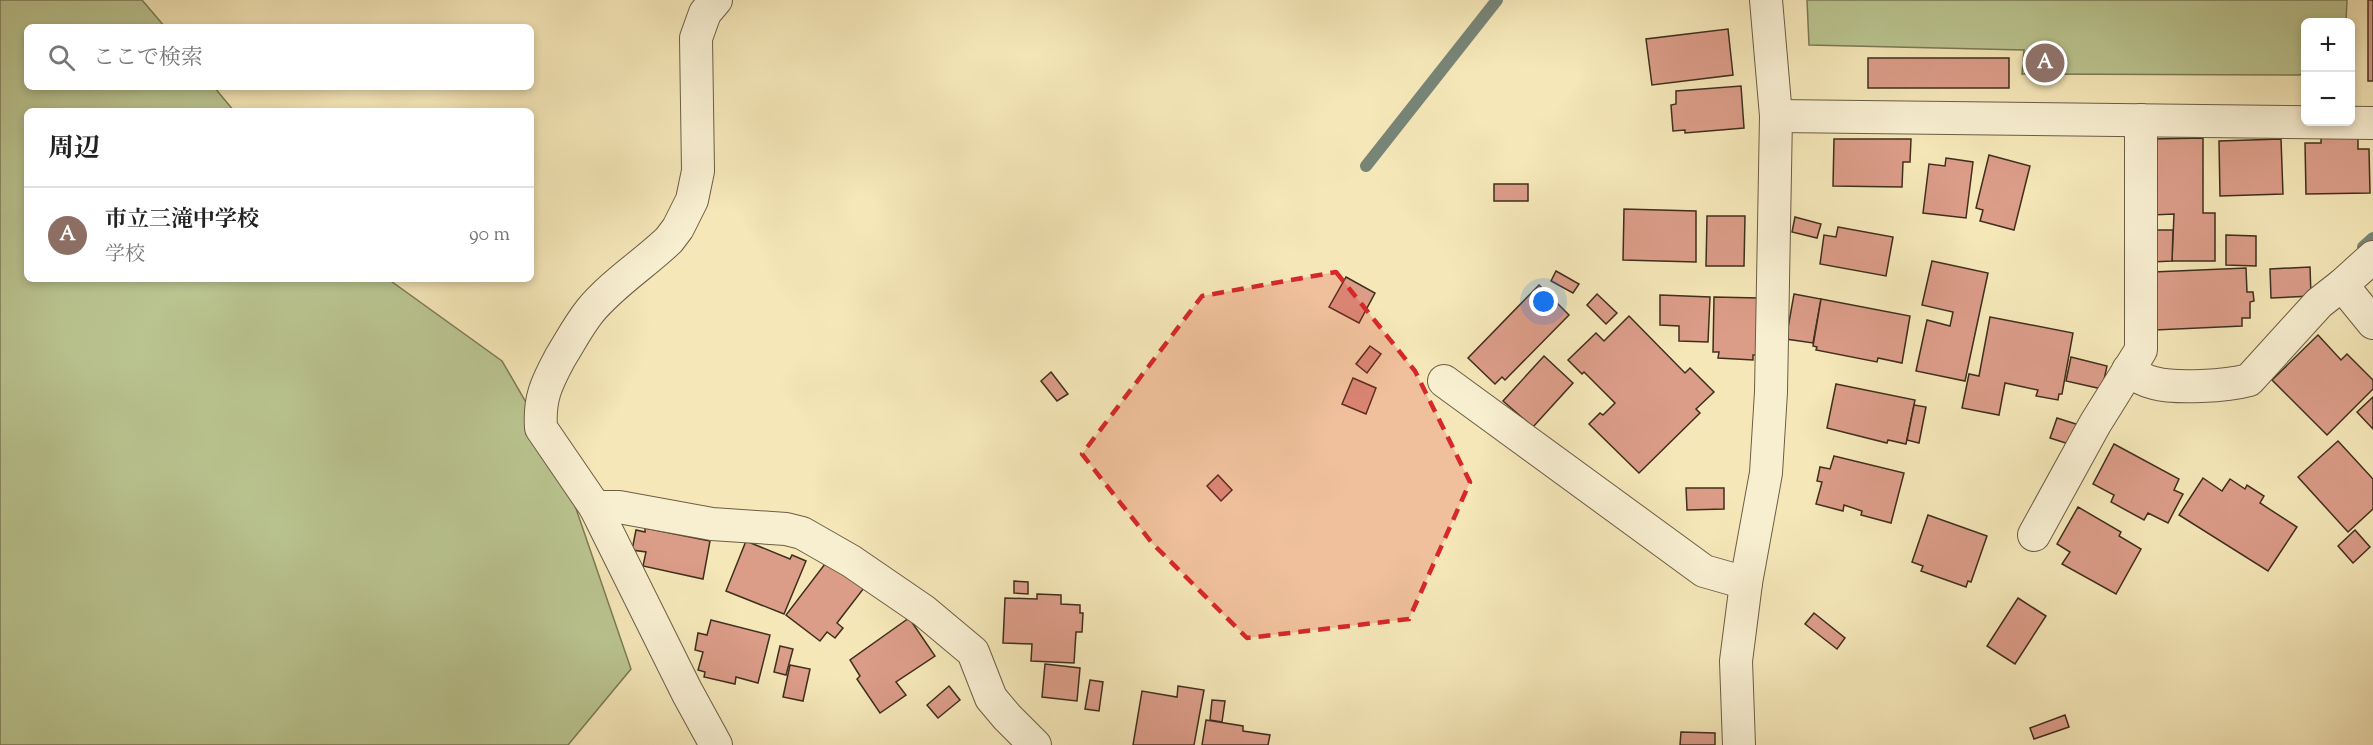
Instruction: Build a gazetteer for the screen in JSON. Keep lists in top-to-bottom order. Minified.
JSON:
{"page":{"map_buttons":["+","−"],"search":"ここで検索","pins":"A","heading":"周辺","list":[{"mark":"A","name":"市立三滝中学校","note":"学校","value":"90 m"}]}}
